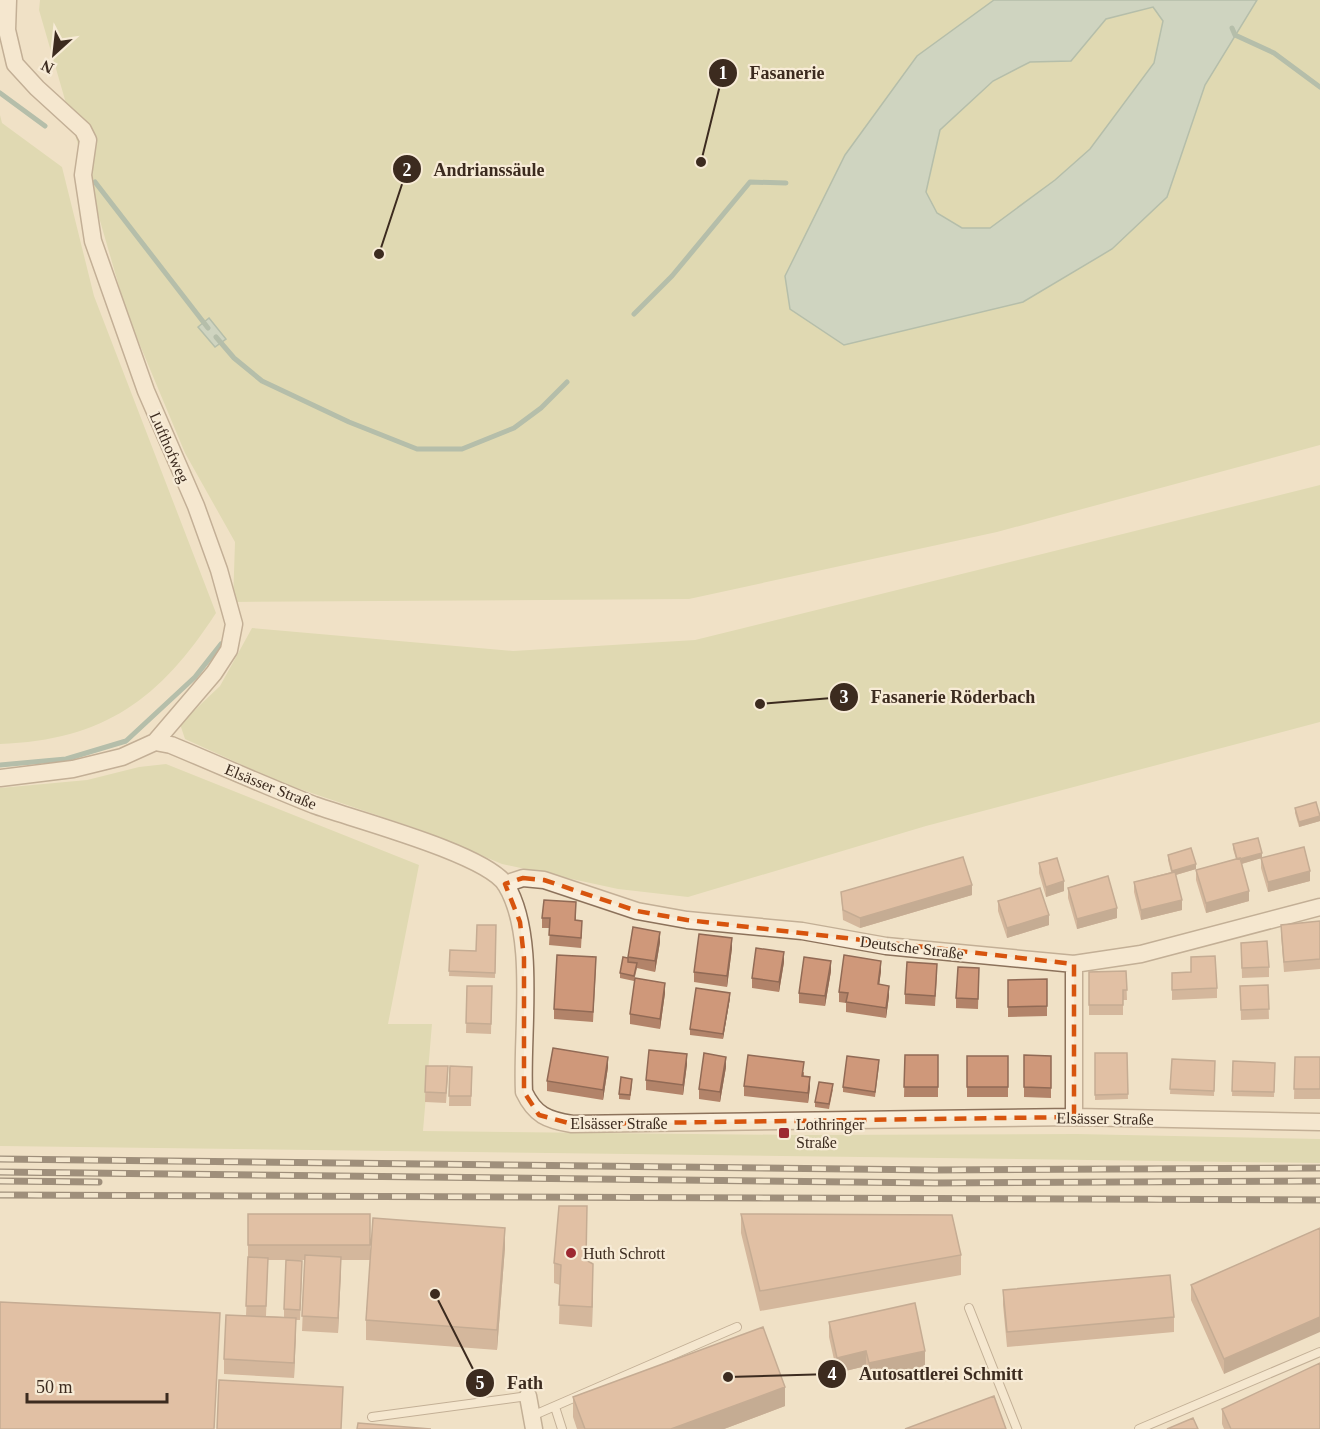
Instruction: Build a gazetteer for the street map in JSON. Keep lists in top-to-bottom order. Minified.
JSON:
{"streets":{"street":["Lufthofweg","Elsässer Straße","Deutsche Straße"]},"crossings":[["Lufthofweg","Elsässer Straße"],["Elsässer Straße","Deutsche Straße"]],"places":{"other":["Fasanerie","Andrianssäule","Fasanerie Röderbach","Huth Schrott","Fath","Autosattlerei Schmitt"],"transit":["Lothringer Straße"]},"scale_bar":"50 m","north":"bottom left"}
